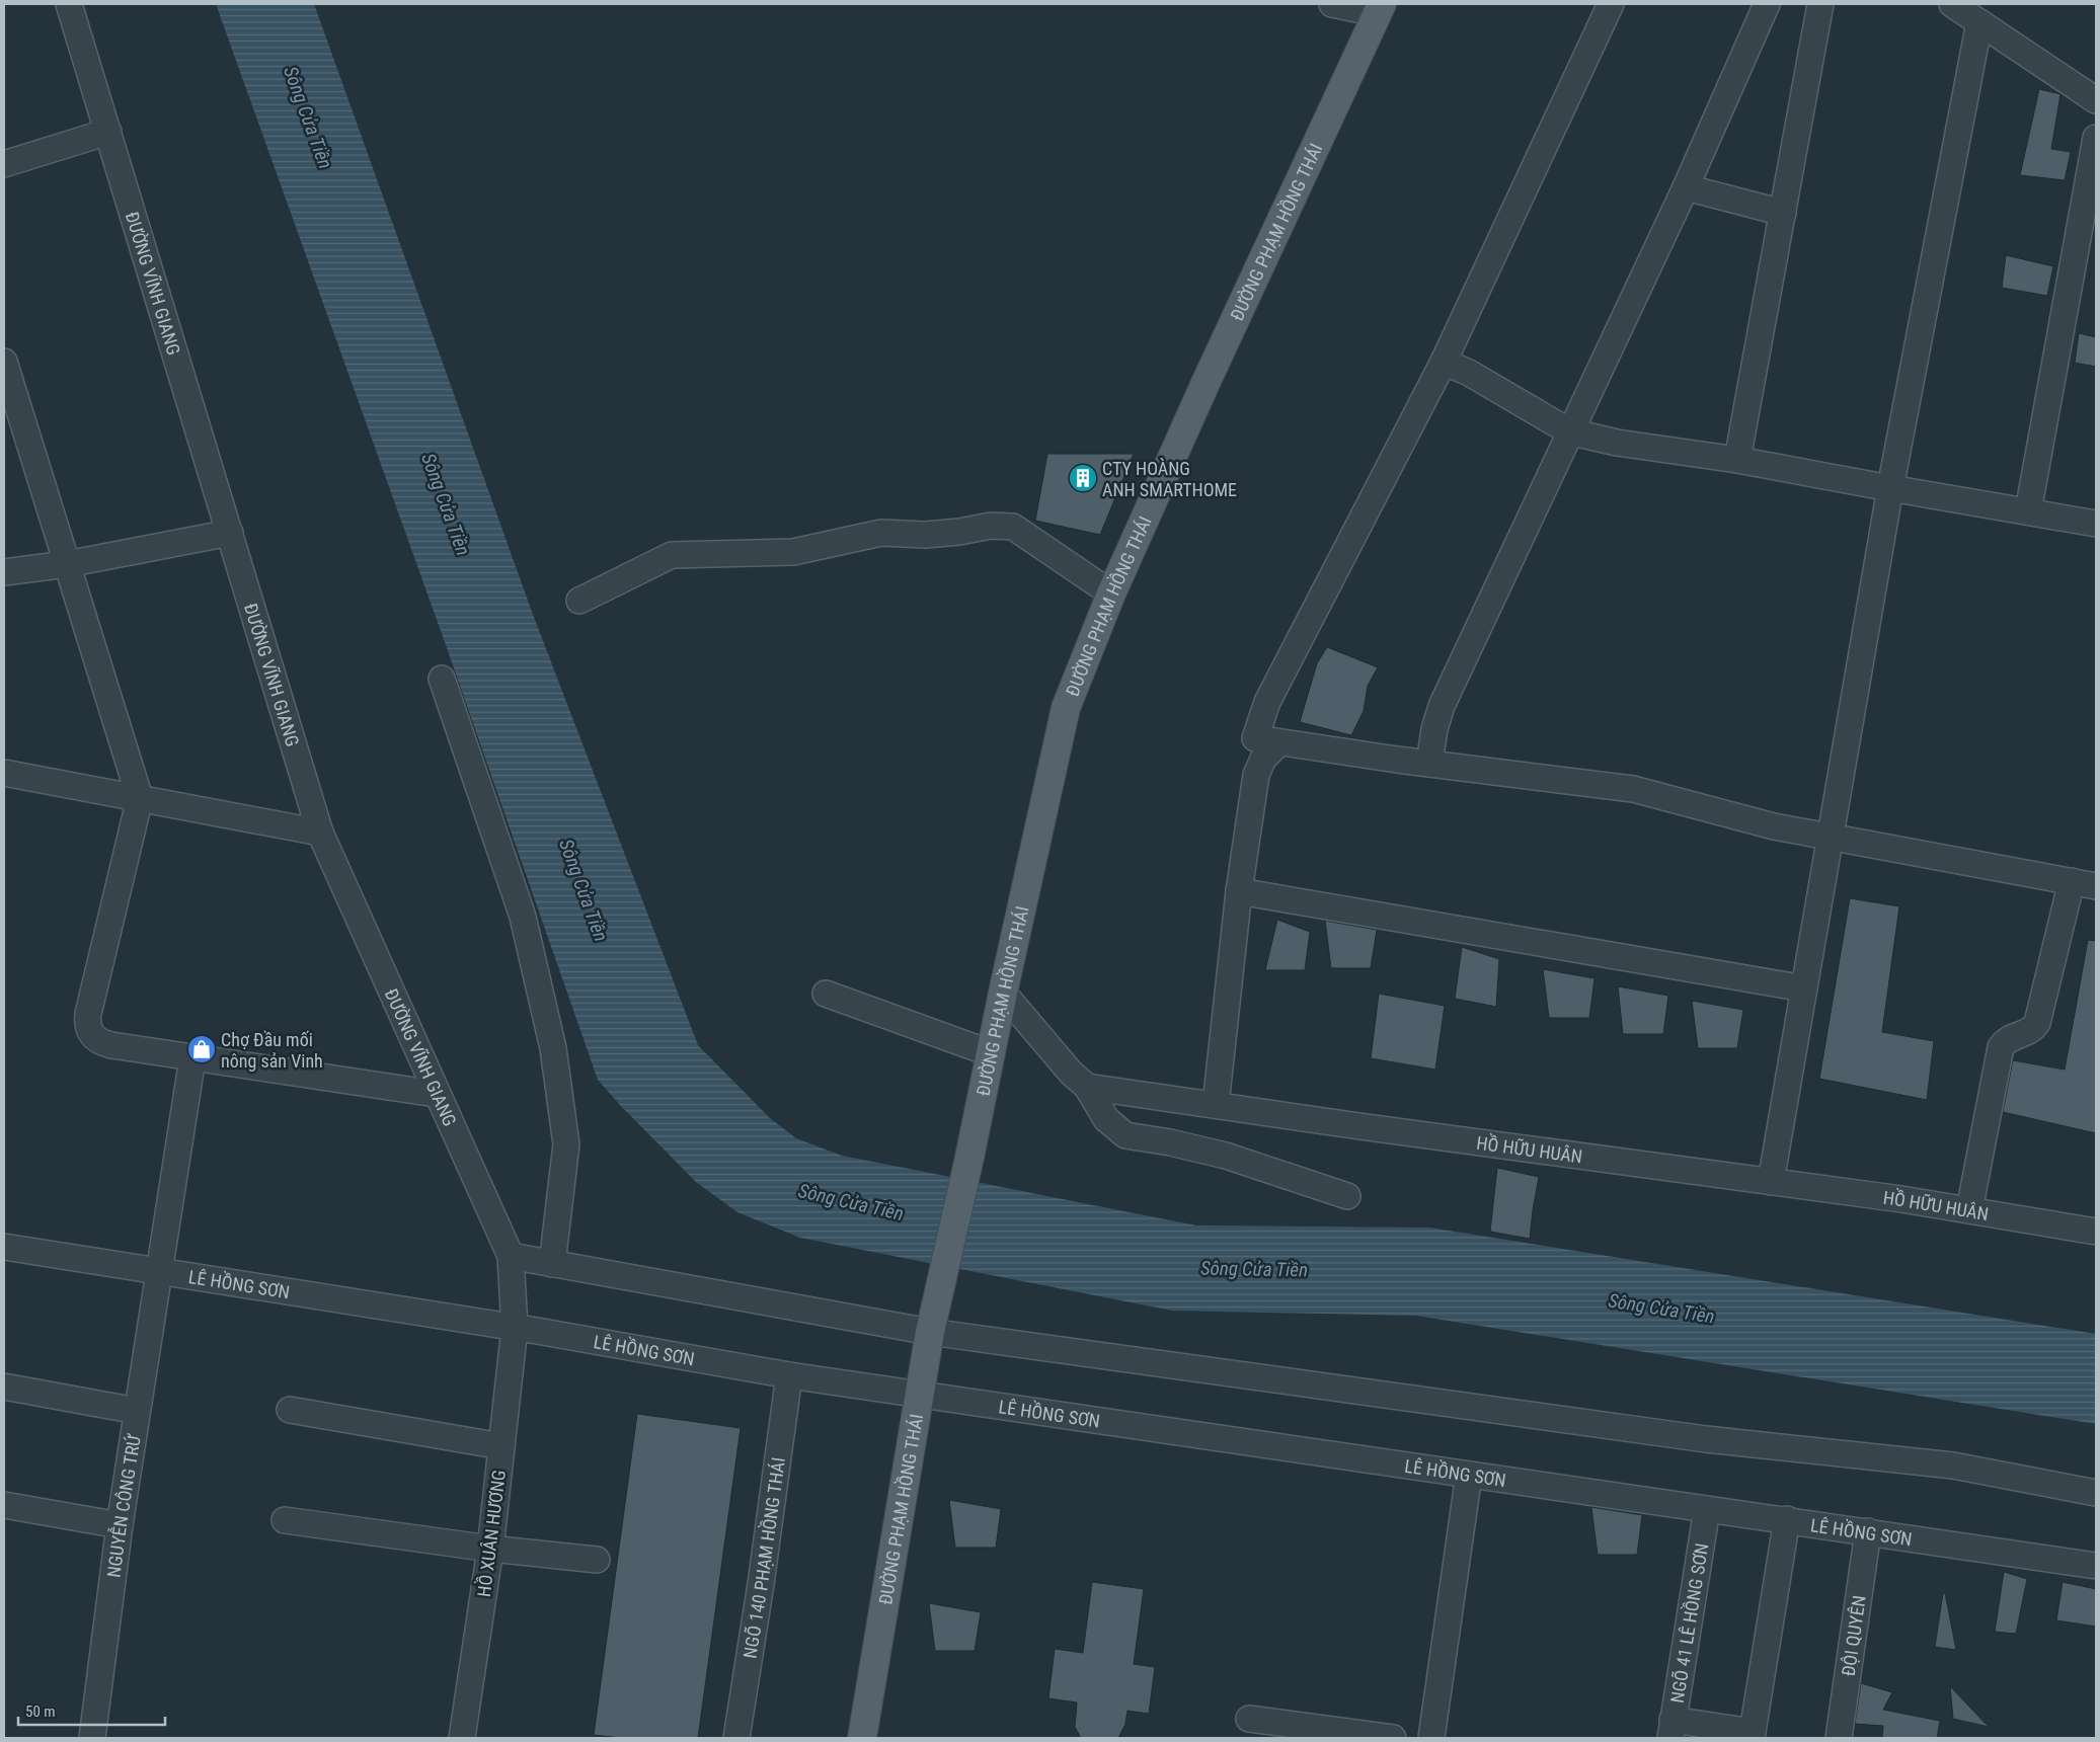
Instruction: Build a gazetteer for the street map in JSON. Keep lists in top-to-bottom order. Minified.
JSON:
{"streets":{"main road":["ĐƯỜNG PHẠM HỒNG THÁI"],"street":["ĐƯỜNG VĨNH GIANG","HỒ HỮU HUÂN","LÊ HỒNG SƠN","NGUYỄN CÔNG TRỨ","HỒ XUÂN HƯƠNG","NGÕ 140 PHẠM HỒNG THÁI","NGÕ 41 LÊ HỒNG SƠN","ĐỘI QUYÊN"]},"crossings":[["ĐƯỜNG PHẠM HỒNG THÁI","LÊ HỒNG SƠN"],["ĐƯỜNG VĨNH GIANG","LÊ HỒNG SƠN"],["ĐƯỜNG VĨNH GIANG","HỒ XUÂN HƯƠNG"],["LÊ HỒNG SƠN","NGUYỄN CÔNG TRỨ"],["LÊ HỒNG SƠN","HỒ XUÂN HƯƠNG"],["LÊ HỒNG SƠN","NGÕ 140 PHẠM HỒNG THÁI"],["LÊ HỒNG SƠN","NGÕ 41 LÊ HỒNG SƠN"],["LÊ HỒNG SƠN","ĐỘI QUYÊN"]],"water":["Sông Cửa Tiền"],"places":{"building":["CTY HOÀNG ANH SMARTHOME"],"shop":["Chợ Đầu mối nông sản Vinh"]},"scale_bar":"50 m"}
